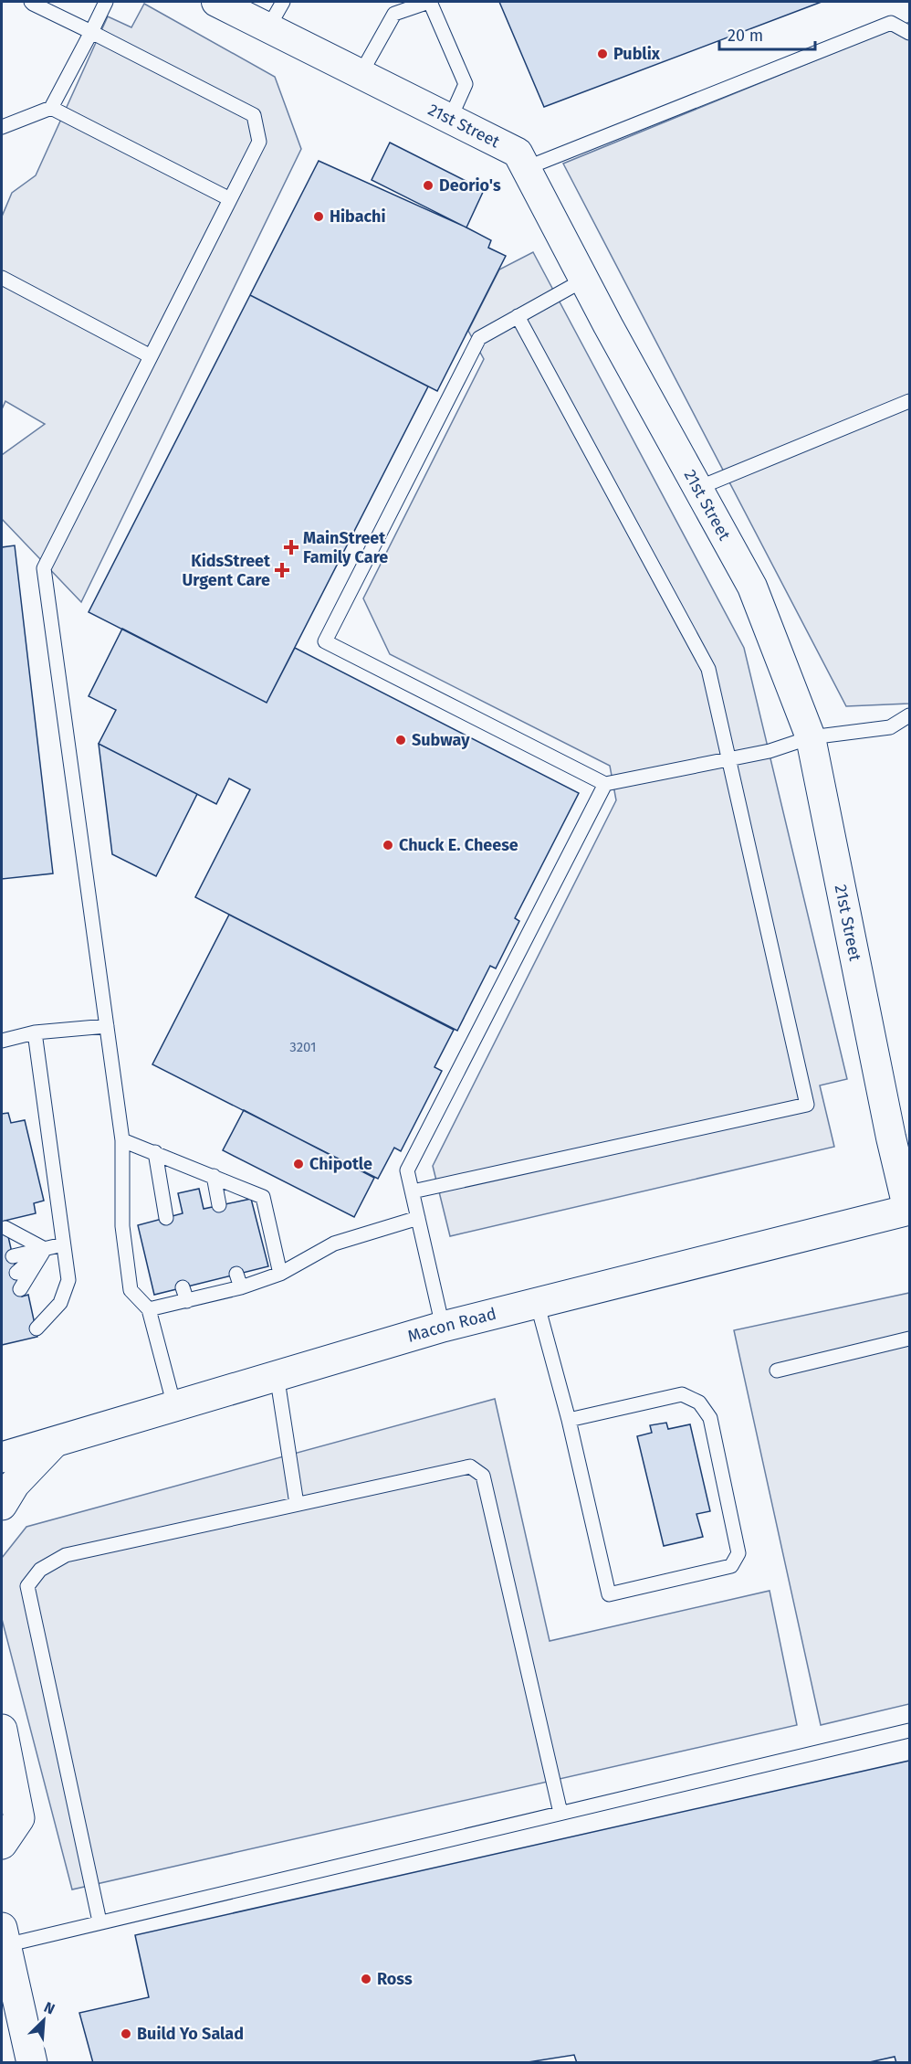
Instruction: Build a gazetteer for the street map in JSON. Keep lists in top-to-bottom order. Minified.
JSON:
{"streets":{"main road":["Macon Road"],"street":["21st Street"]},"crossings":[["21st Street","Macon Road"]],"places":{"other":["Publix","Deorio's","Hibachi","Subway","Chuck E. Cheese","Chipotle","Ross","Build Yo Salad"],"health":["MainStreet Family Care","KidsStreet Urgent Care"]},"house_numbers":["3201"],"scale_bar":"20 m","north":"top right"}
